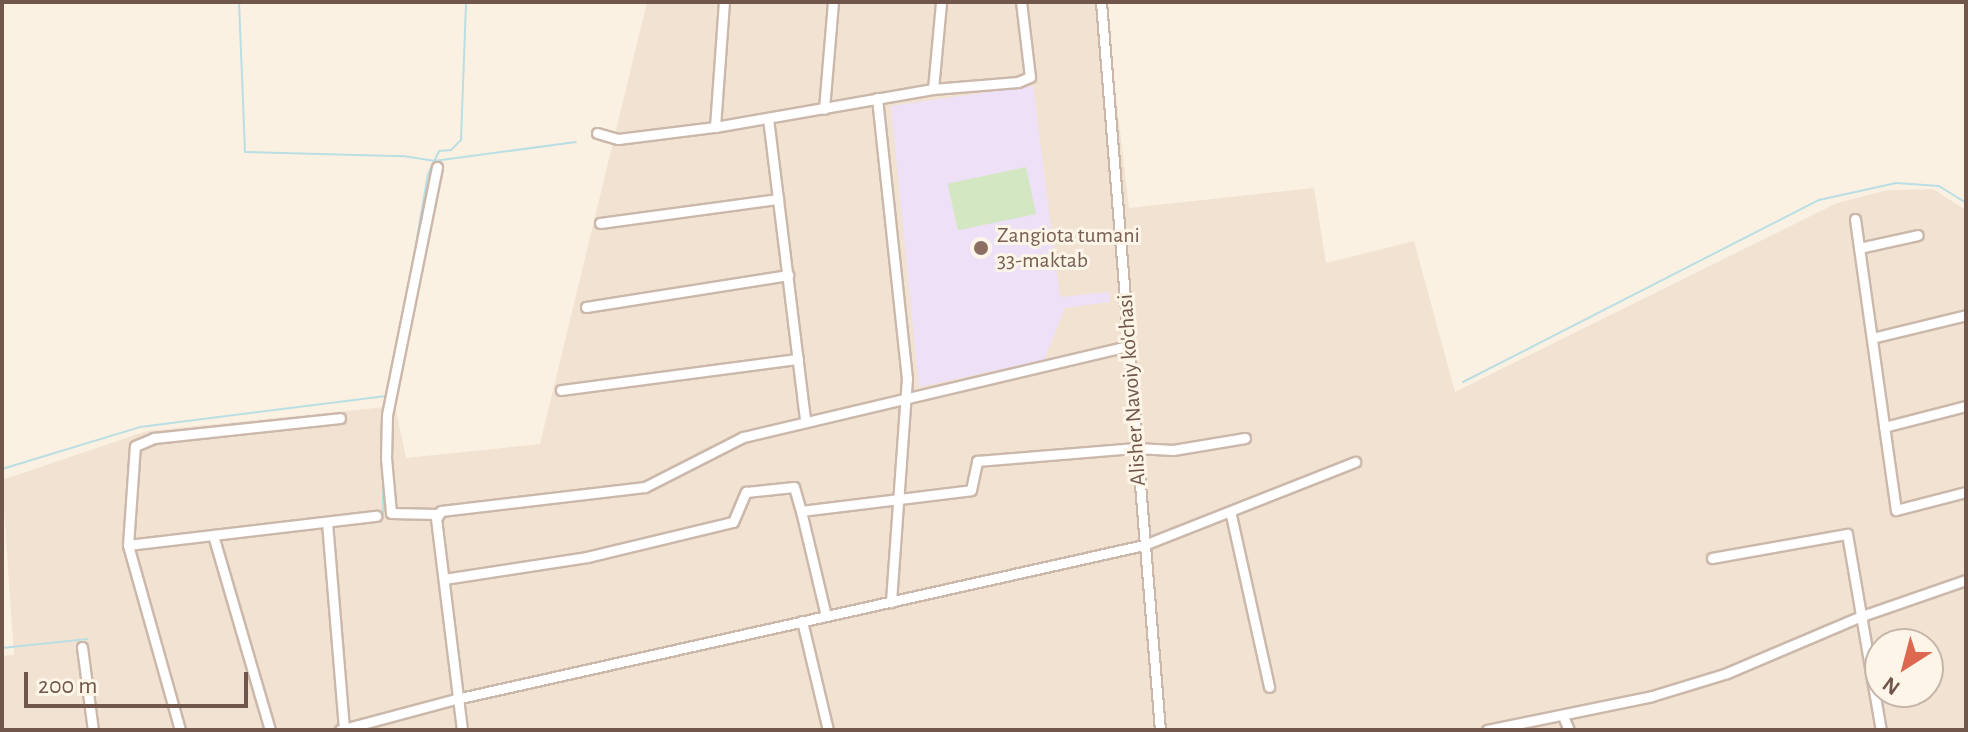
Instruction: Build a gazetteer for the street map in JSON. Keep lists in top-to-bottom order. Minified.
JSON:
{"streets":{"street":["Alisher Navoiy ko'chasi"]},"places":["Zangiota tumani 33-maktab"],"scale_bar":"200 m","north":"bottom left"}
